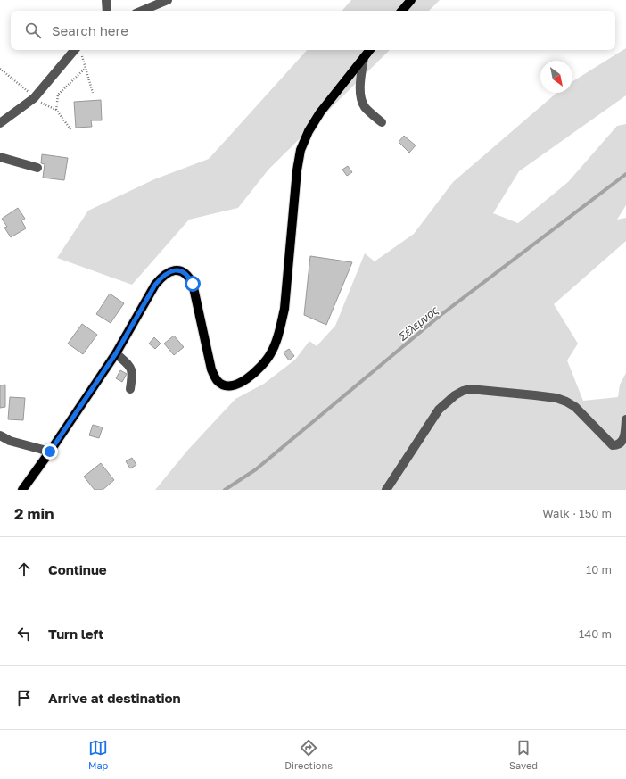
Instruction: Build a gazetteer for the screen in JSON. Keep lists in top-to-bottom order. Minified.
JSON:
{"water":["Σέλεμνος"],"north":"bottom right","page":{"search":"Search here","heading":["2 min","Walk · 150 m"],"list":[["Continue","10 m"],["Turn left","140 m"],"Arrive at destination"],"nav":["Map","Directions","Saved"]}}
